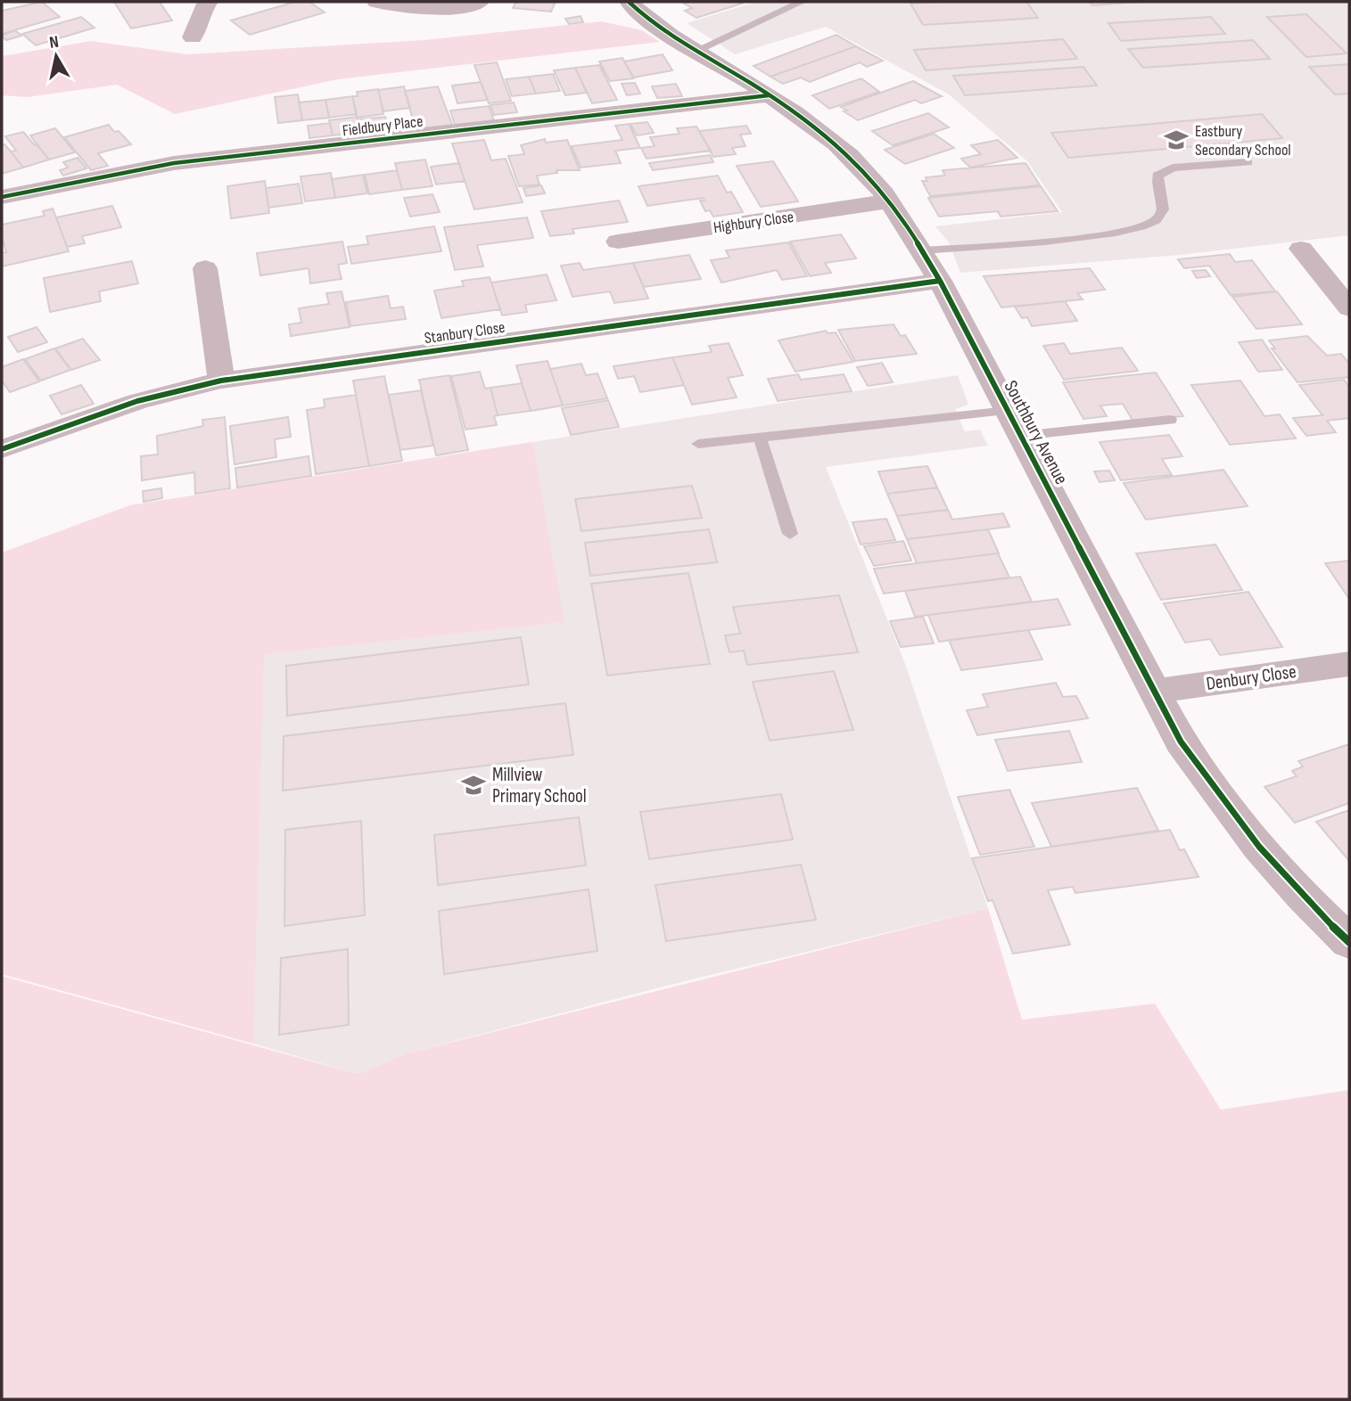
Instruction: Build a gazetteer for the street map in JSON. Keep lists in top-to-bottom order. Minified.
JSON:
{"streets":{"street":["Fieldbury Place","Highbury Close","Stanbury Close","Southbury Avenue","Denbury Close"]},"crossings":[["Fieldbury Place","Southbury Avenue"],["Highbury Close","Southbury Avenue"],["Stanbury Close","Southbury Avenue"],["Southbury Avenue","Denbury Close"]],"places":{"school or university":["Eastbury Secondary School","Millview Primary School"]},"north":"top"}
